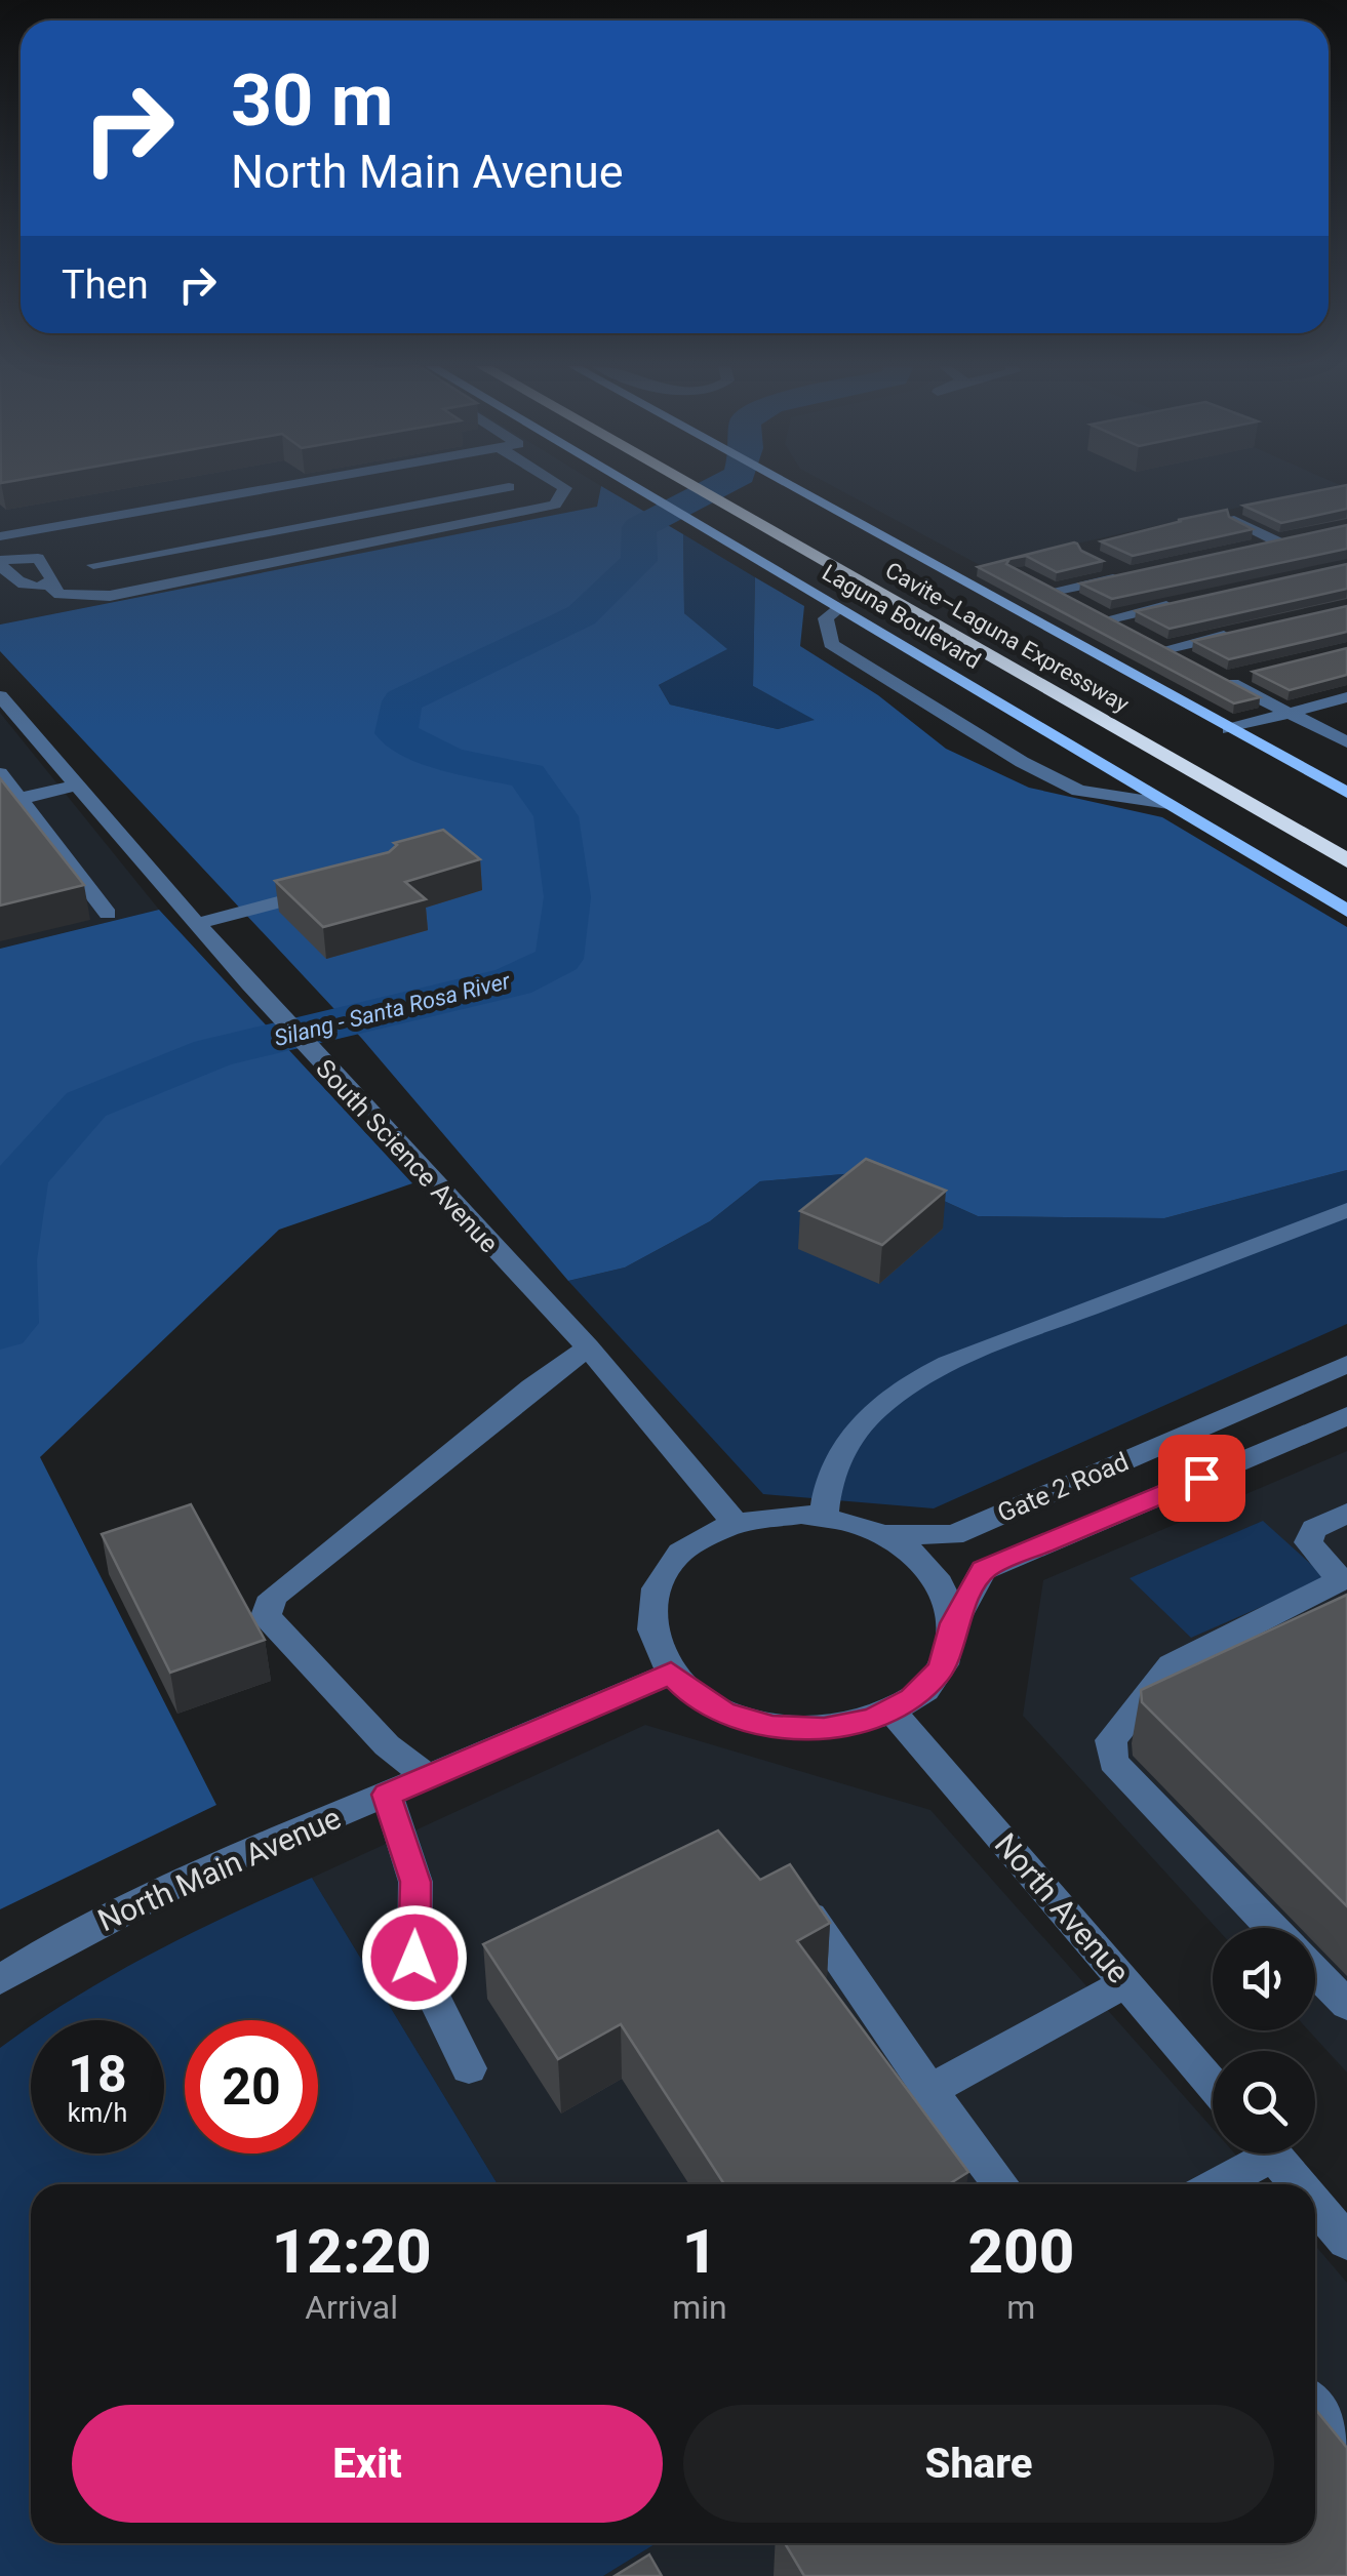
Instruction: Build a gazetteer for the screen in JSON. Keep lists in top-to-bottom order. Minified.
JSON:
{"streets":{"highway":["Cavite–Laguna Expressway"],"main road":["Laguna Boulevard"],"street":["South Science Avenue","Gate 2 Road","North Main Avenue","North Avenue"]},"crossings":[["South Science Avenue","Gate 2 Road"],["South Science Avenue","North Main Avenue"],["South Science Avenue","North Avenue"],["Gate 2 Road","North Main Avenue"],["Gate 2 Road","North Avenue"],["North Main Avenue","North Avenue"]],"water":["Silang - Santa Rosa River"],"page":{"turn":["30 m","North Main Avenue"],"then":"Then","speed":"18 km/h","limit":"20","eta":["12:20","Arrival","1","min","200","m"],"buttons":["Exit","Share"]}}
